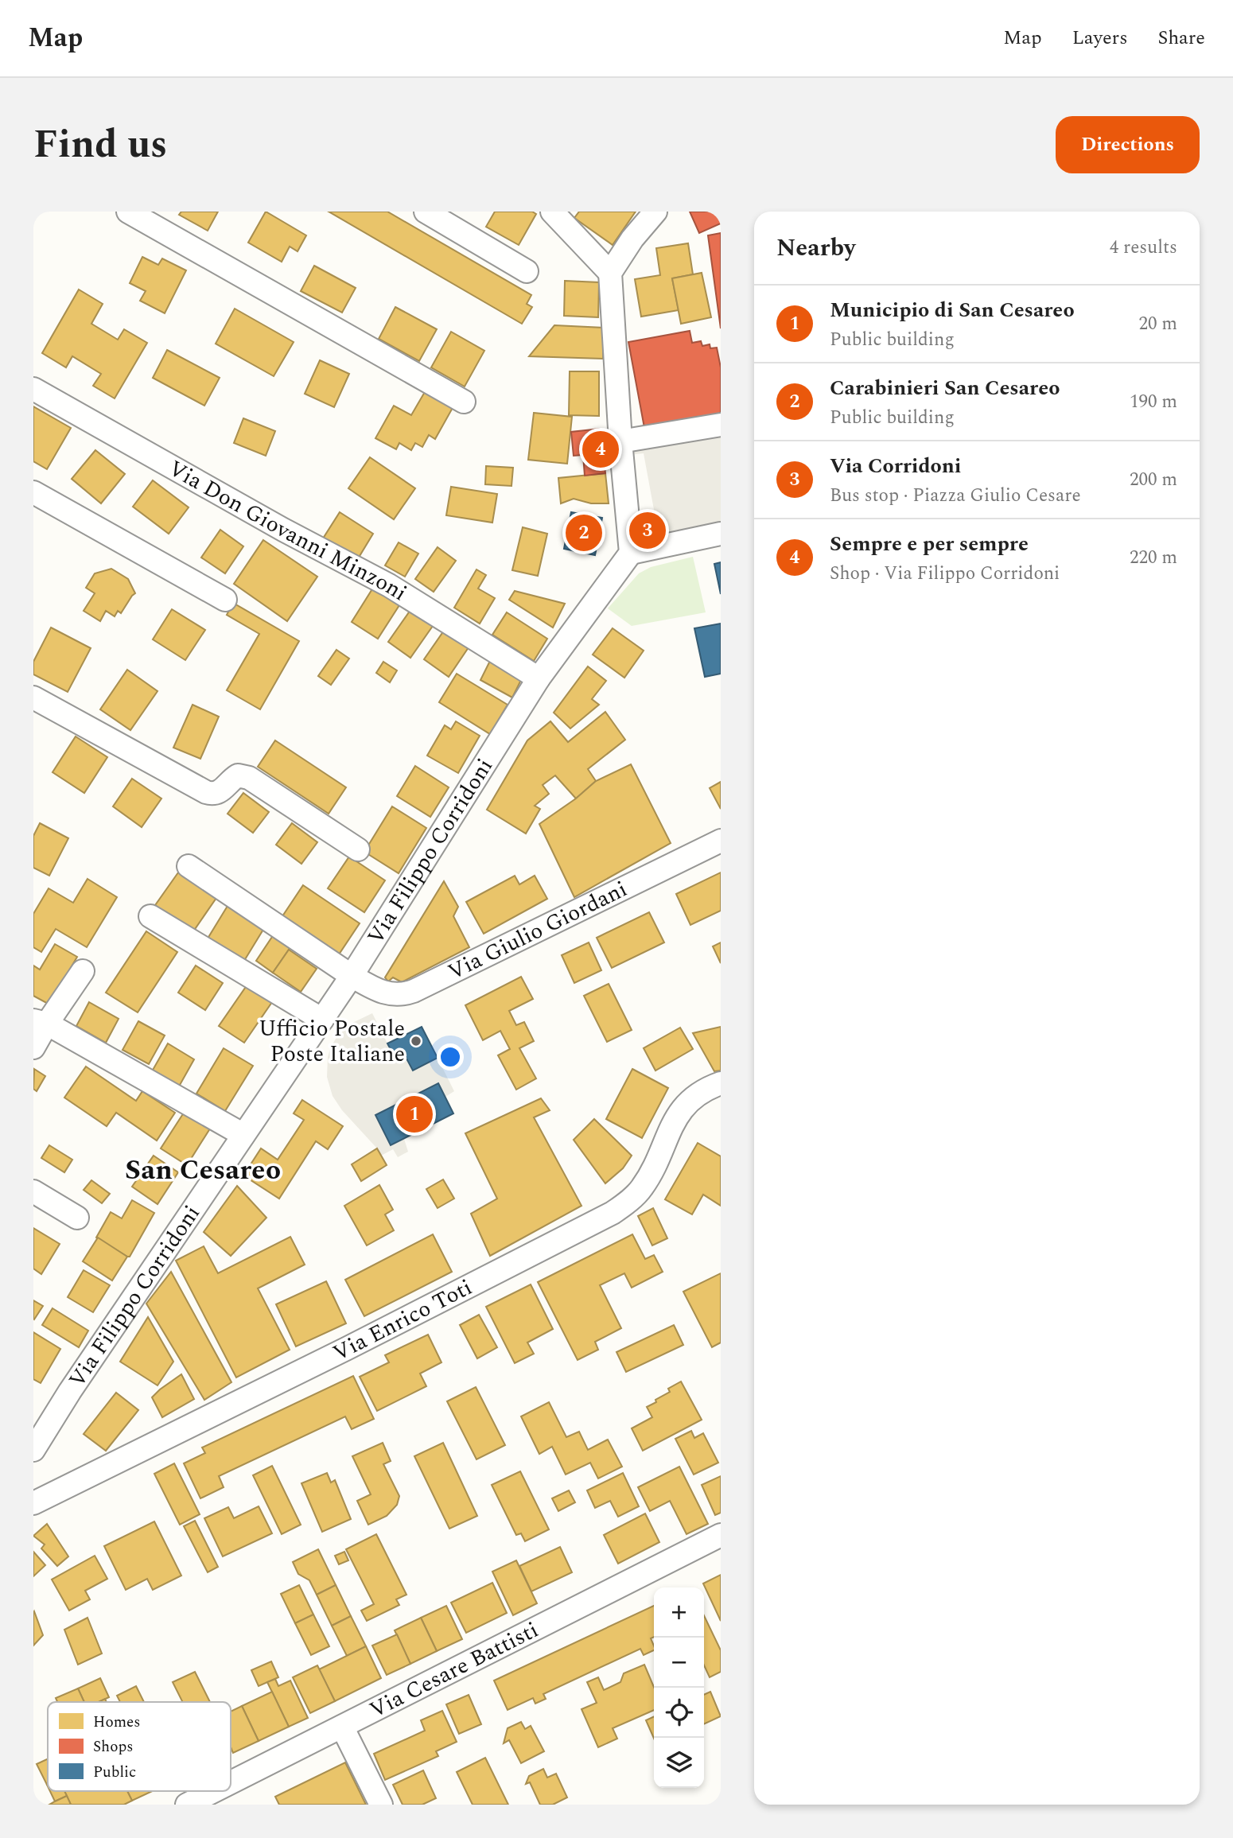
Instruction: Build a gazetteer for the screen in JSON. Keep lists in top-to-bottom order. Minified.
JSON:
{"streets":{"street":["Via Don Giovanni Minzoni","Via Filippo Corridoni","Via Giulio Giordani","Via Enrico Toti","Via Cesare Battisti"]},"crossings":[["Via Don Giovanni Minzoni","Via Filippo Corridoni"],["Via Filippo Corridoni","Via Giulio Giordani"]],"districts":["San Cesareo"],"places":["Ufficio Postale Poste Italiane"],"legend":["Homes","Shops","Public"],"page":{"header":"Map","nav":["Map","Layers","Share"],"title":"Find us","buttons":"Directions","heading":["Nearby","4 results"],"list":[{"mark":"1","name":"Municipio di San Cesareo","note":"Public building","value":"20 m"},{"mark":"2","name":"Carabinieri San Cesareo","note":"Public building","value":"190 m"},{"mark":"3","name":"Via Corridoni","note":"Bus stop · Piazza Giulio Cesare","value":"200 m"},{"mark":"4","name":"Sempre e per sempre","note":"Shop · Via Filippo Corridoni","value":"220 m"}],"pins":["4","3","2","1"],"map_buttons":["+","−"]}}
